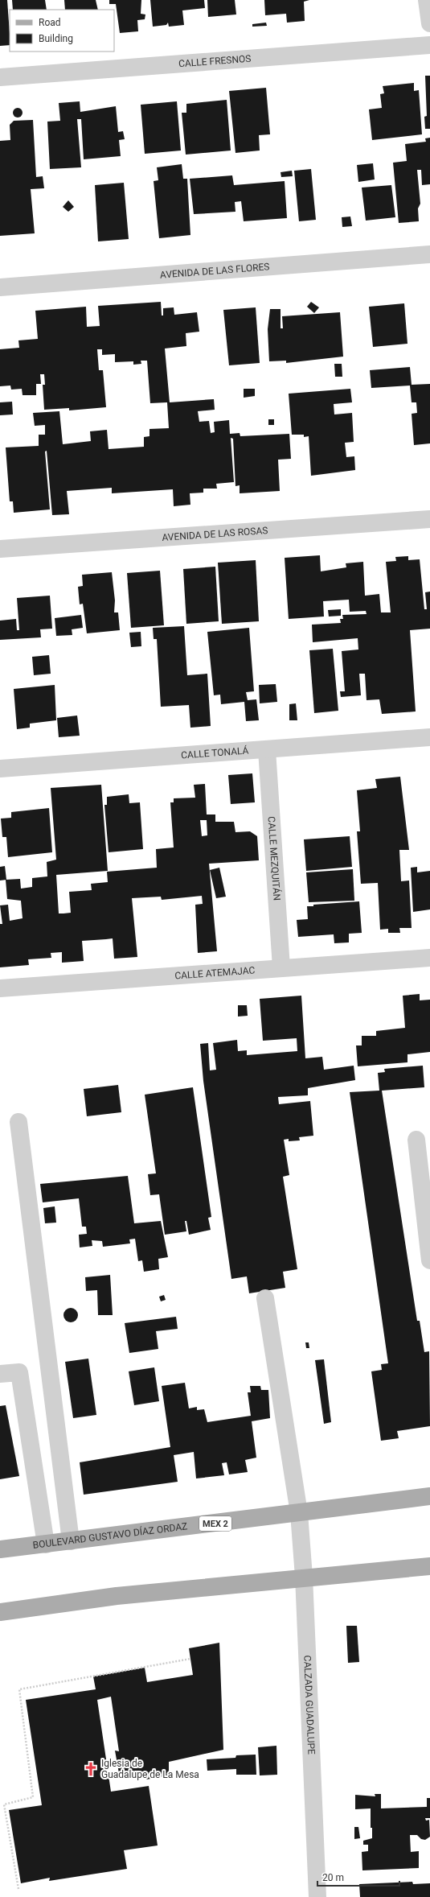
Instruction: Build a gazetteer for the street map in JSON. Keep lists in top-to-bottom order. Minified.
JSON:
{"streets":{"main road":["MEX 2","BOULEVARD GUSTAVO DÍAZ ORDAZ"],"street":["CALLE FRESNOS","AVENIDA DE LAS FLORES","AVENIDA DE LAS ROSAS","CALLE TONALÁ","CALLE MEZQUITÁN","CALLE ATEMAJAC","CALZADA GUADALUPE"]},"crossings":[["CALLE TONALÁ","CALLE MEZQUITÁN"],["CALLE MEZQUITÁN","CALLE ATEMAJAC"],["BOULEVARD GUSTAVO DÍAZ ORDAZ","CALZADA GUADALUPE"]],"places":{"church":["Iglesia de Guadalupe de La Mesa"]},"legend":["Road","Building"],"scale_bar":"20 m"}
